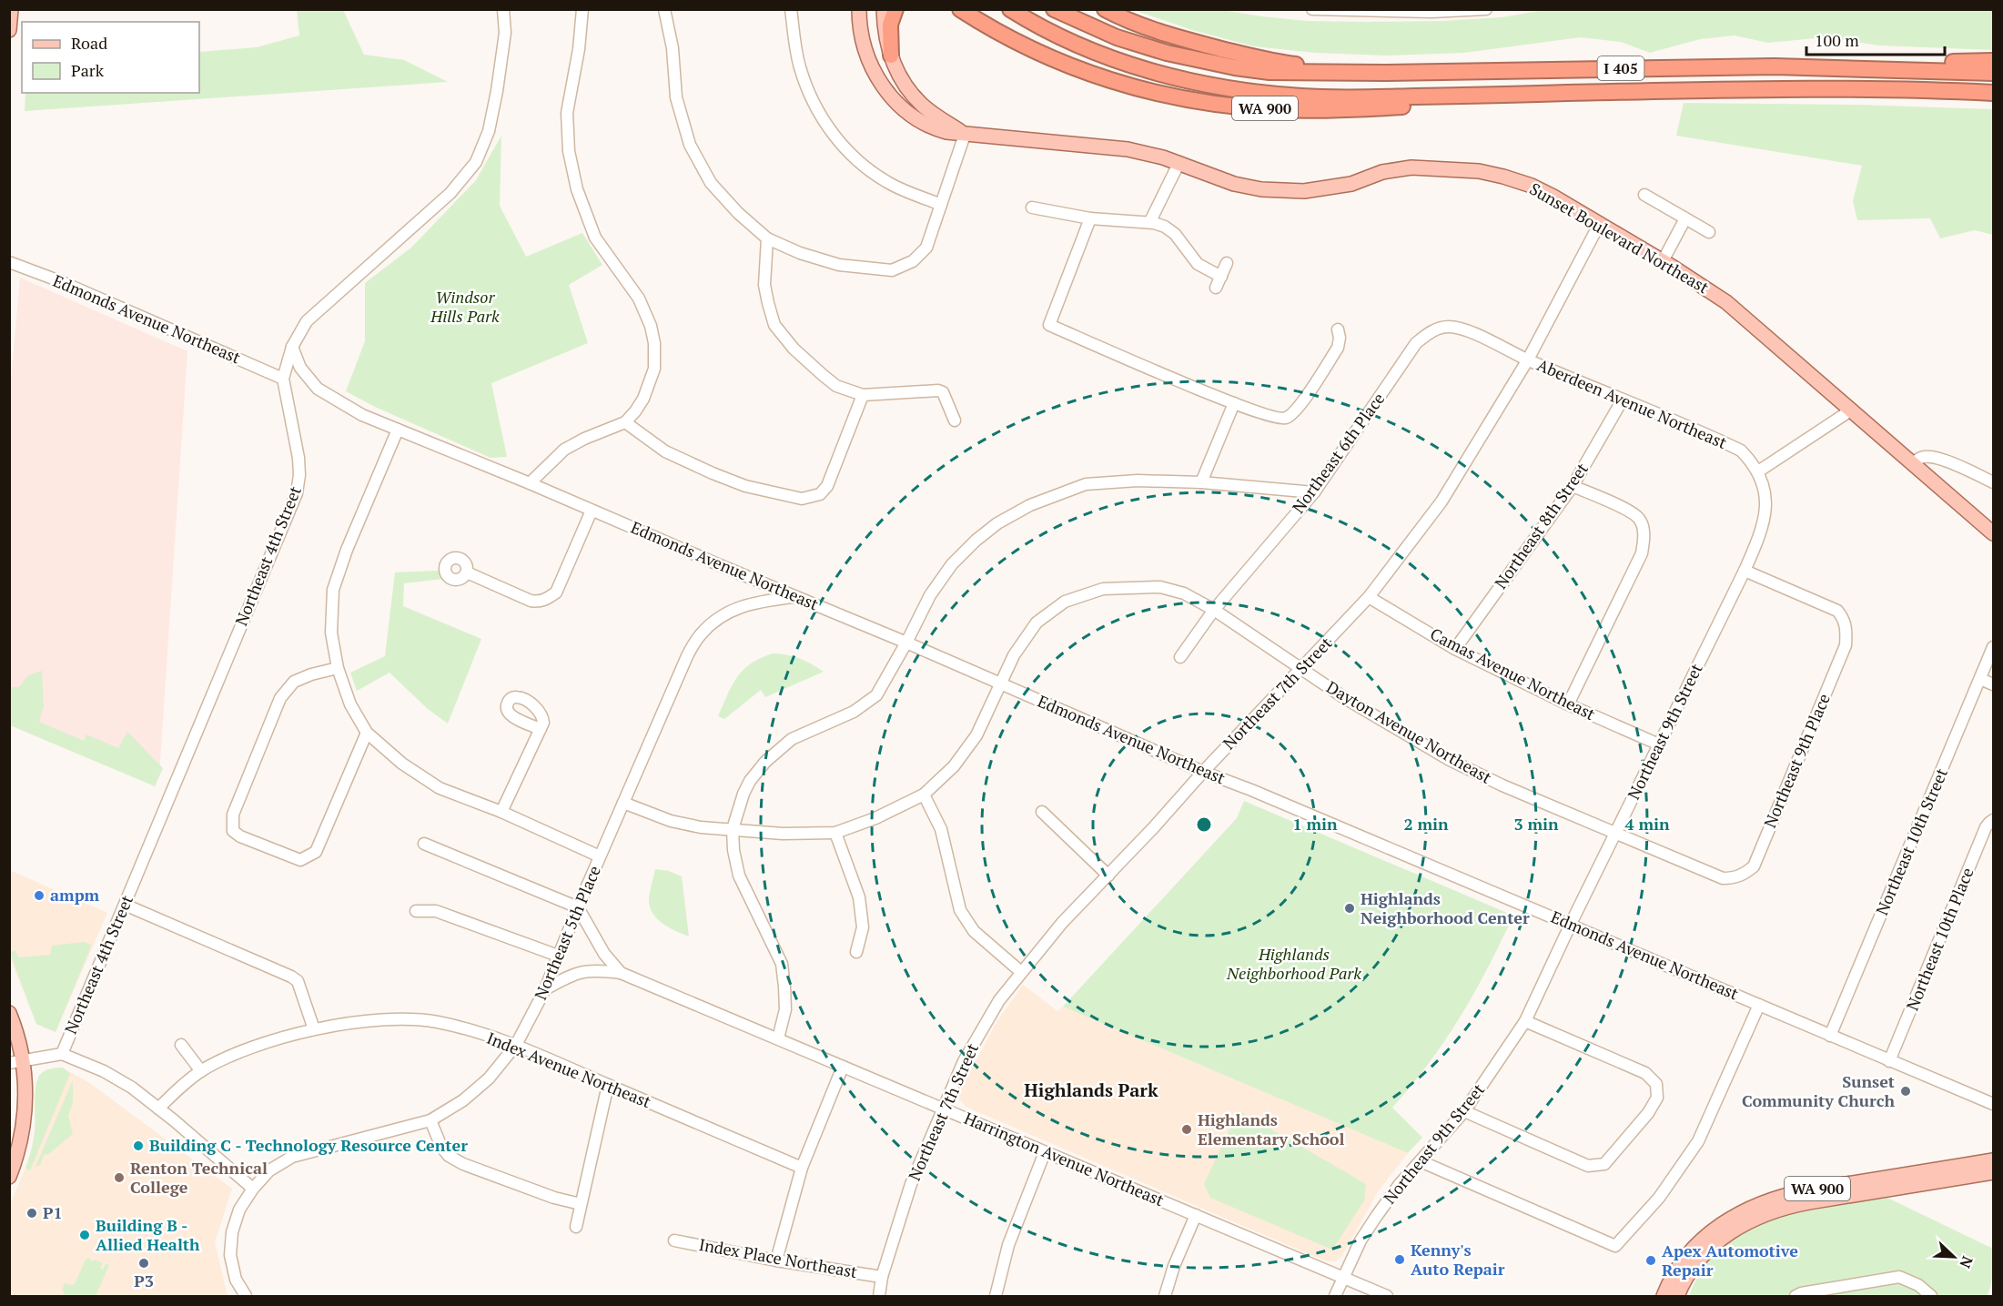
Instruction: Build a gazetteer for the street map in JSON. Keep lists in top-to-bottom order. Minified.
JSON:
{"streets":{"highway":["I 405","WA 900"],"main road":["Sunset Boulevard Northeast"],"street":["Edmonds Avenue Northeast","Aberdeen Avenue Northeast","Northeast 6th Place","Northeast 8th Street","Northeast 4th Street","Camas Avenue Northeast","Northeast 7th Street","Northeast 9th Street","Dayton Avenue Northeast","Northeast 9th Place","Northeast 10th Street","Northeast 5th Place","Northeast 10th Place","Index Avenue Northeast","Harrington Avenue Northeast","Index Place Northeast"]},"crossings":[["I 405","WA 900"],["Sunset Boulevard Northeast","Northeast 7th Street"],["Edmonds Avenue Northeast","Northeast 4th Street"],["Edmonds Avenue Northeast","Northeast 7th Street"],["Edmonds Avenue Northeast","Northeast 9th Street"],["Edmonds Avenue Northeast","Dayton Avenue Northeast"],["Edmonds Avenue Northeast","Northeast 10th Street"],["Edmonds Avenue Northeast","Northeast 5th Place"],["Edmonds Avenue Northeast","Northeast 10th Place"],["Aberdeen Avenue Northeast","Northeast 6th Place"],["Aberdeen Avenue Northeast","Northeast 8th Street"],["Aberdeen Avenue Northeast","Northeast 7th Street"],["Aberdeen Avenue Northeast","Northeast 9th Street"],["Northeast 6th Place","Northeast 7th Street"],["Northeast 6th Place","Dayton Avenue Northeast"],["Northeast 8th Street","Camas Avenue Northeast"],["Camas Avenue Northeast","Northeast 7th Street"],["Camas Avenue Northeast","Northeast 9th Street"],["Northeast 7th Street","Dayton Avenue Northeast"],["Northeast 7th Street","Harrington Avenue Northeast"],["Northeast 7th Street","Index Place Northeast"],["Northeast 9th Street","Dayton Avenue Northeast"],["Northeast 9th Street","Northeast 9th Place"],["Northeast 9th Street","Harrington Avenue Northeast"],["Dayton Avenue Northeast","Northeast 9th Place"],["Dayton Avenue Northeast","Northeast 5th Place"],["Northeast 5th Place","Index Avenue Northeast"],["Northeast 5th Place","Harrington Avenue Northeast"]],"districts":["Highlands Park"],"parks":["Windsor Hills Park","Highlands Neighborhood Park"],"places":["ampm","Highlands Neighborhood Center","Sunset Community Church","Highlands Elementary School","Building C - Technology Resource Center","Renton Technical College","P1","Building B - Allied Health","Kenny's Auto Repair","Apex Automotive Repair","P3"],"legend":["Road","Park"],"scale_bar":"100 m","north":"bottom right","rings":["1 min","2 min","3 min","4 min"]}
